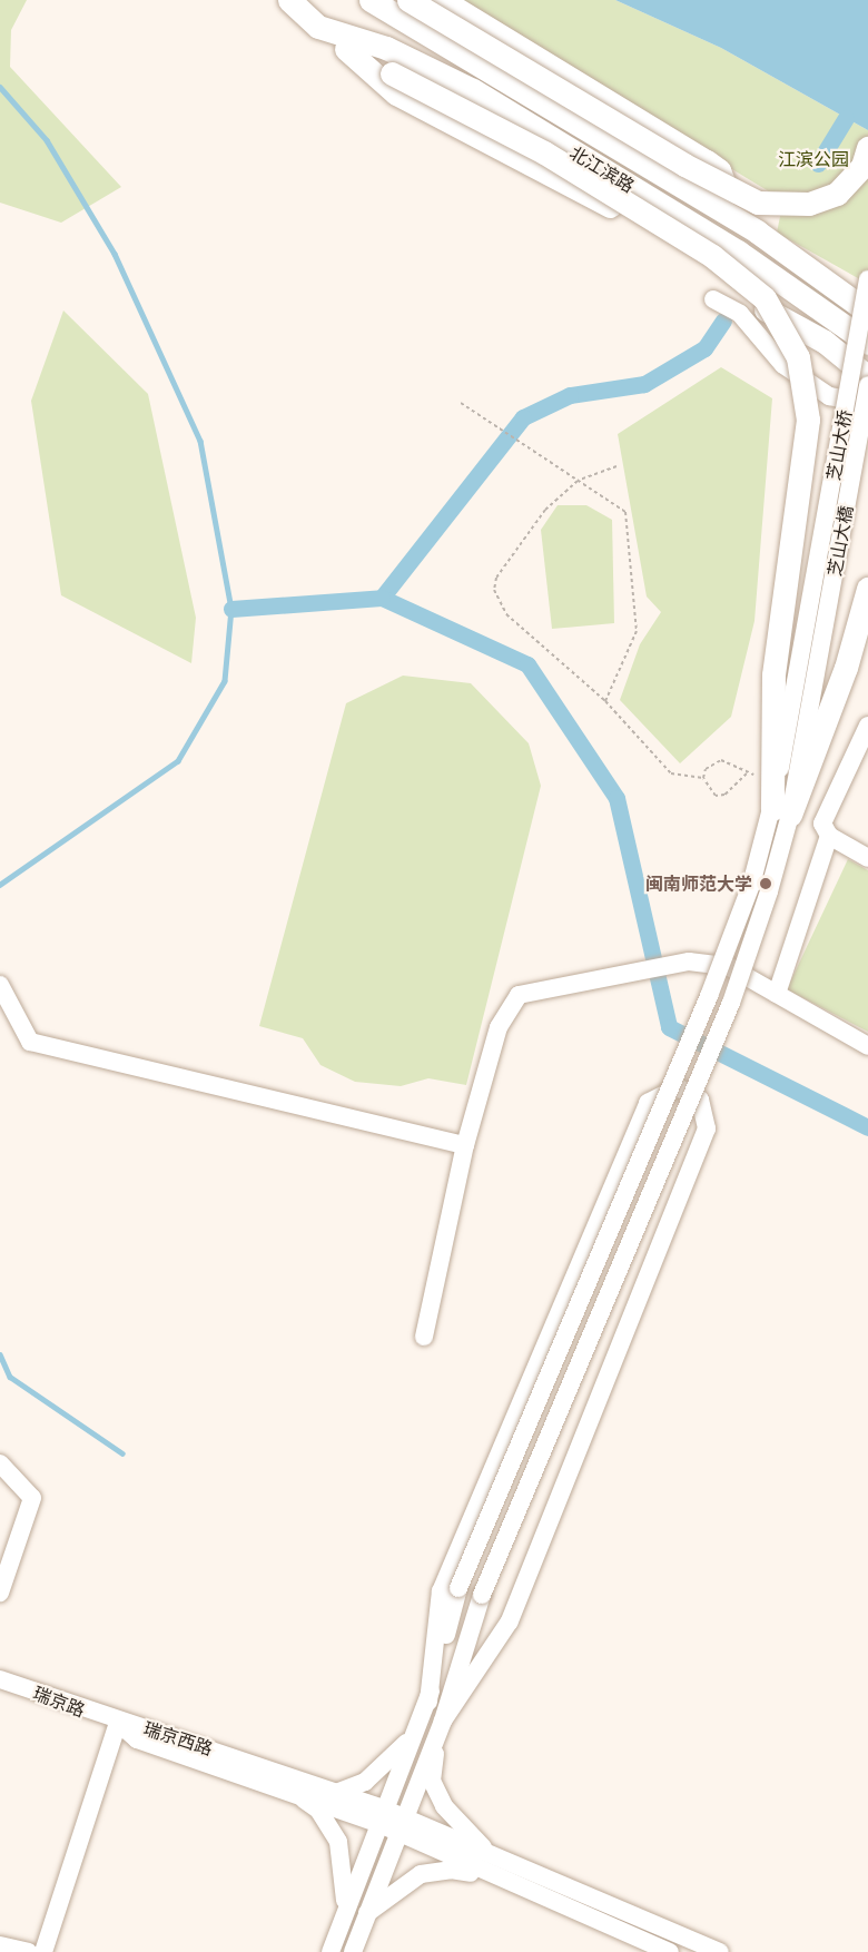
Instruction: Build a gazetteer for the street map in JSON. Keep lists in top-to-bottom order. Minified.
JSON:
{"streets":{"main road":["北江滨路"],"street":["芝山大桥","芝山大橋","瑞京路","瑞京西路"]},"crossings":[["芝山大桥","芝山大橋"],["瑞京路","瑞京西路"]],"parks":["江滨公园"],"places":["闽南师范大学"]}
